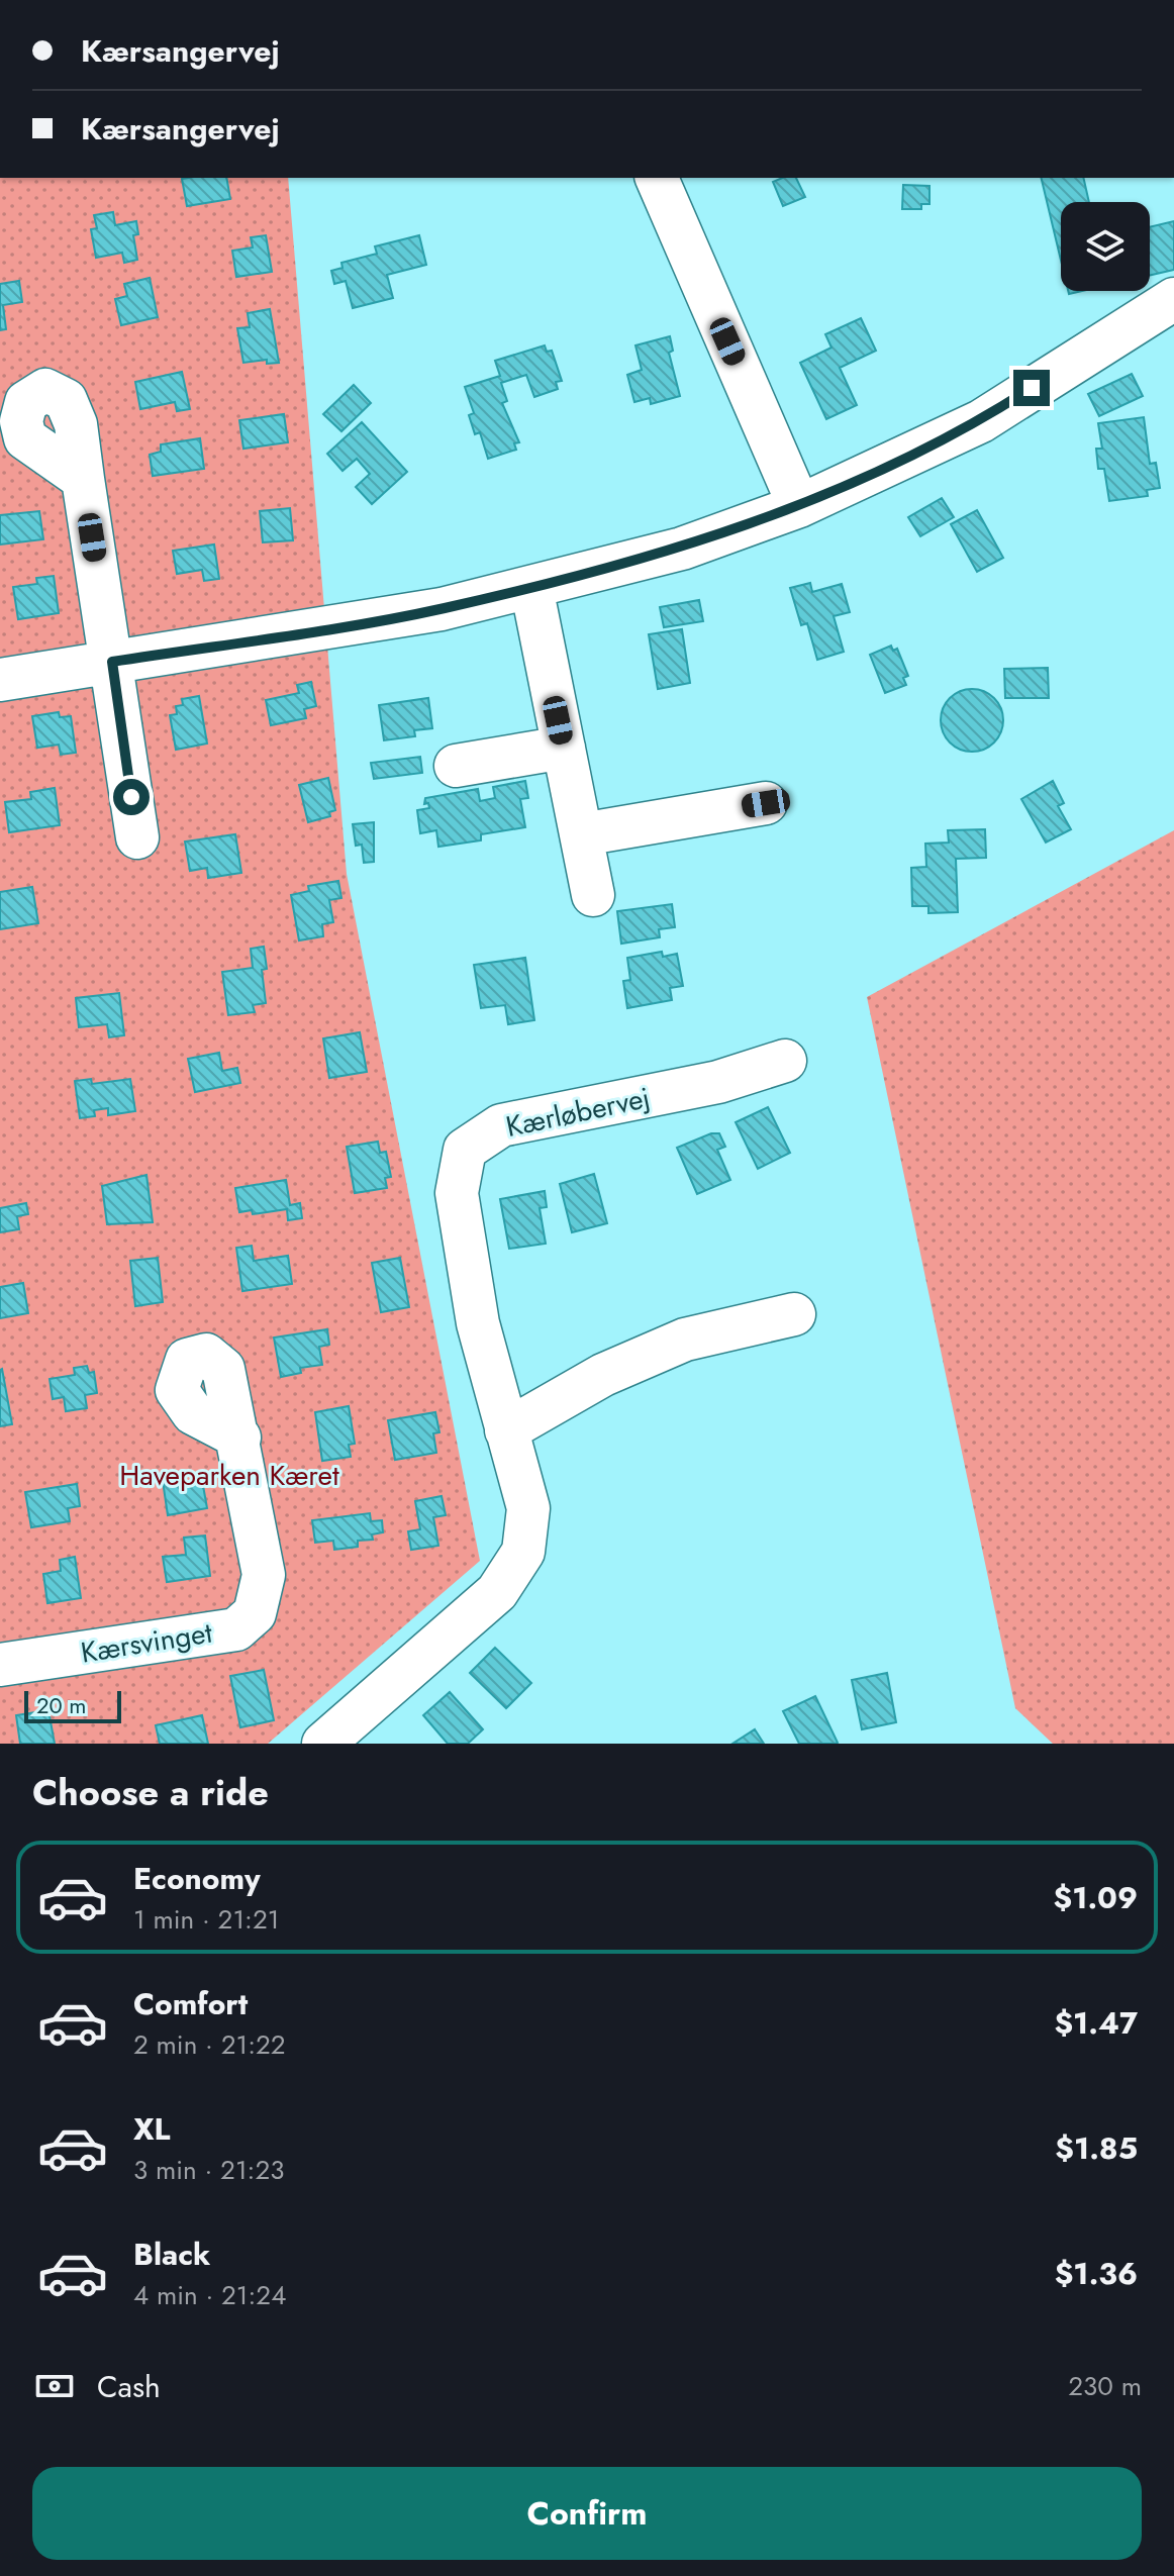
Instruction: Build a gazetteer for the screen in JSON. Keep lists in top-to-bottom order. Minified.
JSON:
{"streets":{"street":["Kærløbervej","Kærsvinget"]},"parks":["Haveparken Kæret"],"scale_bar":"20 m","page":{"banner":["Kærsangervej","Kærsangervej"],"scale":"20 m","heading":"Choose a ride","list":[{"name":"Economy","note":"1 min · 21:21","value":"$1.09"},{"name":"Comfort","note":"2 min · 21:22","value":"$1.47"},{"name":"XL","note":"3 min · 21:23","value":"$1.85"},{"name":"Black","note":"4 min · 21:24","value":"$1.36"}],"pay":["Cash","230 m"],"buttons":"Confirm"}}
